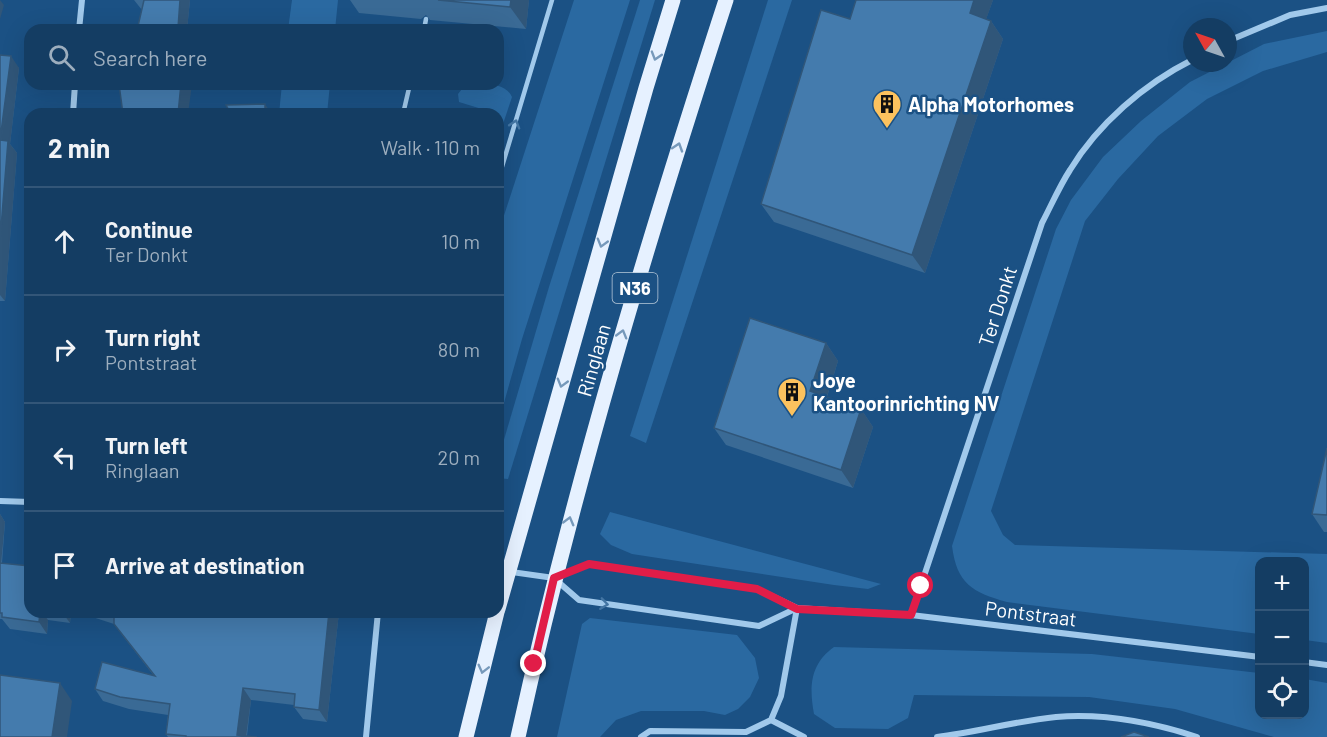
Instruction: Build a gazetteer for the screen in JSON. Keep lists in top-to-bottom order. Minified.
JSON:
{"streets":{"main road":["N36","Ringlaan"],"street":["Ter Donkt","Pontstraat"]},"crossings":[["Ter Donkt","Pontstraat"],["Ringlaan","Pontstraat"]],"places":{"building":["Alpha Motorhomes","Joye Kantoorinrichting NV"]},"north":"top left","page":{"search":"Search here","heading":["2 min","Walk · 110 m"],"list":[["Continue","Ter Donkt","10 m"],["Turn right","Pontstraat","80 m"],["Turn left","Ringlaan","20 m"],"Arrive at destination"],"map_buttons":["+","−"]}}
